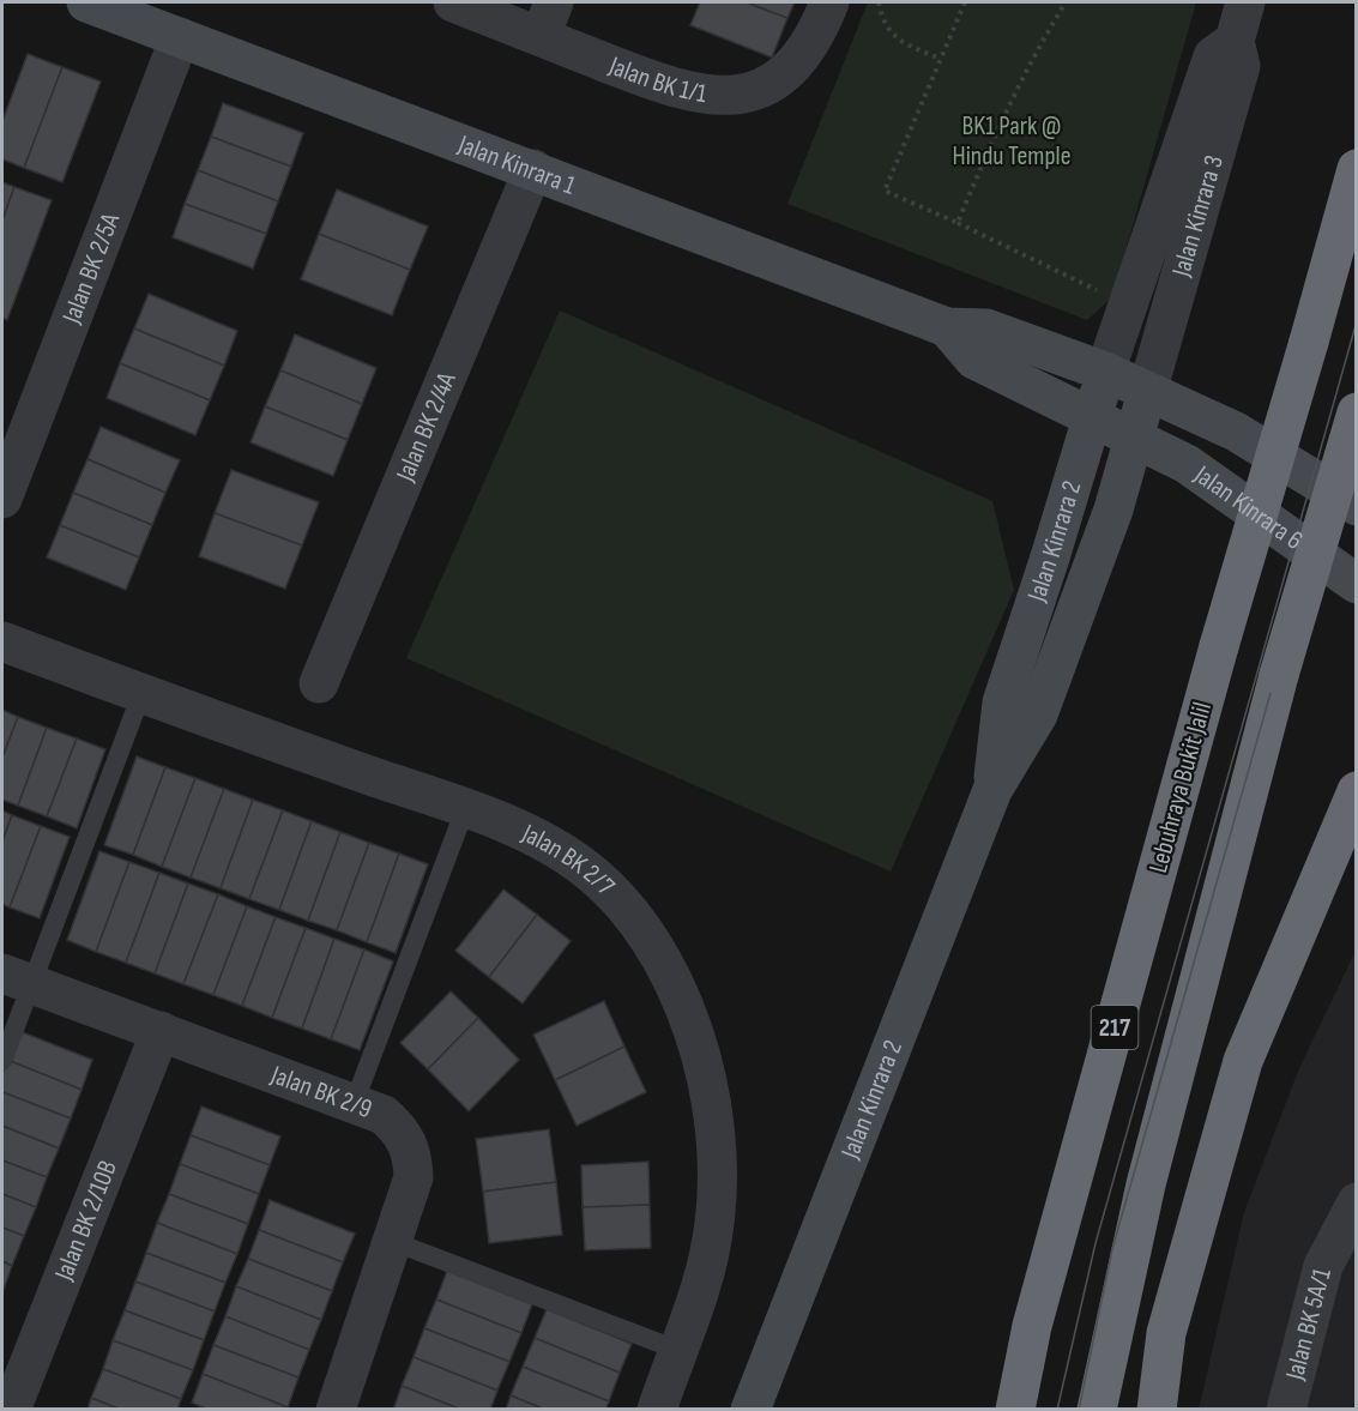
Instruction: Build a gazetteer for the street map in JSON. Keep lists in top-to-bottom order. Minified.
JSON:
{"streets":{"highway":["Lebuhraya Bukit Jalil","217"],"street":["Jalan BK 1/1","Jalan Kinrara 1","Jalan Kinrara 3","Jalan BK 2/5A","Jalan BK 2/4A","Jalan Kinrara 6","Jalan Kinrara 2","Jalan BK 2/7","Jalan BK 2/9","Jalan BK 2/10B","Jalan BK 5A/1"]},"crossings":[["Jalan Kinrara 1","Jalan Kinrara 3"],["Jalan Kinrara 1","Jalan BK 2/5A"],["Jalan Kinrara 1","Jalan BK 2/4A"],["Jalan Kinrara 1","Jalan Kinrara 6"],["Jalan Kinrara 1","Jalan Kinrara 2"],["Jalan Kinrara 3","Jalan Kinrara 6"],["Jalan Kinrara 3","Jalan Kinrara 2"],["Jalan Kinrara 6","Jalan Kinrara 2"],["Jalan BK 2/9","Jalan BK 2/10B"]],"parks":["BK1 Park @ Hindu Temple"]}
